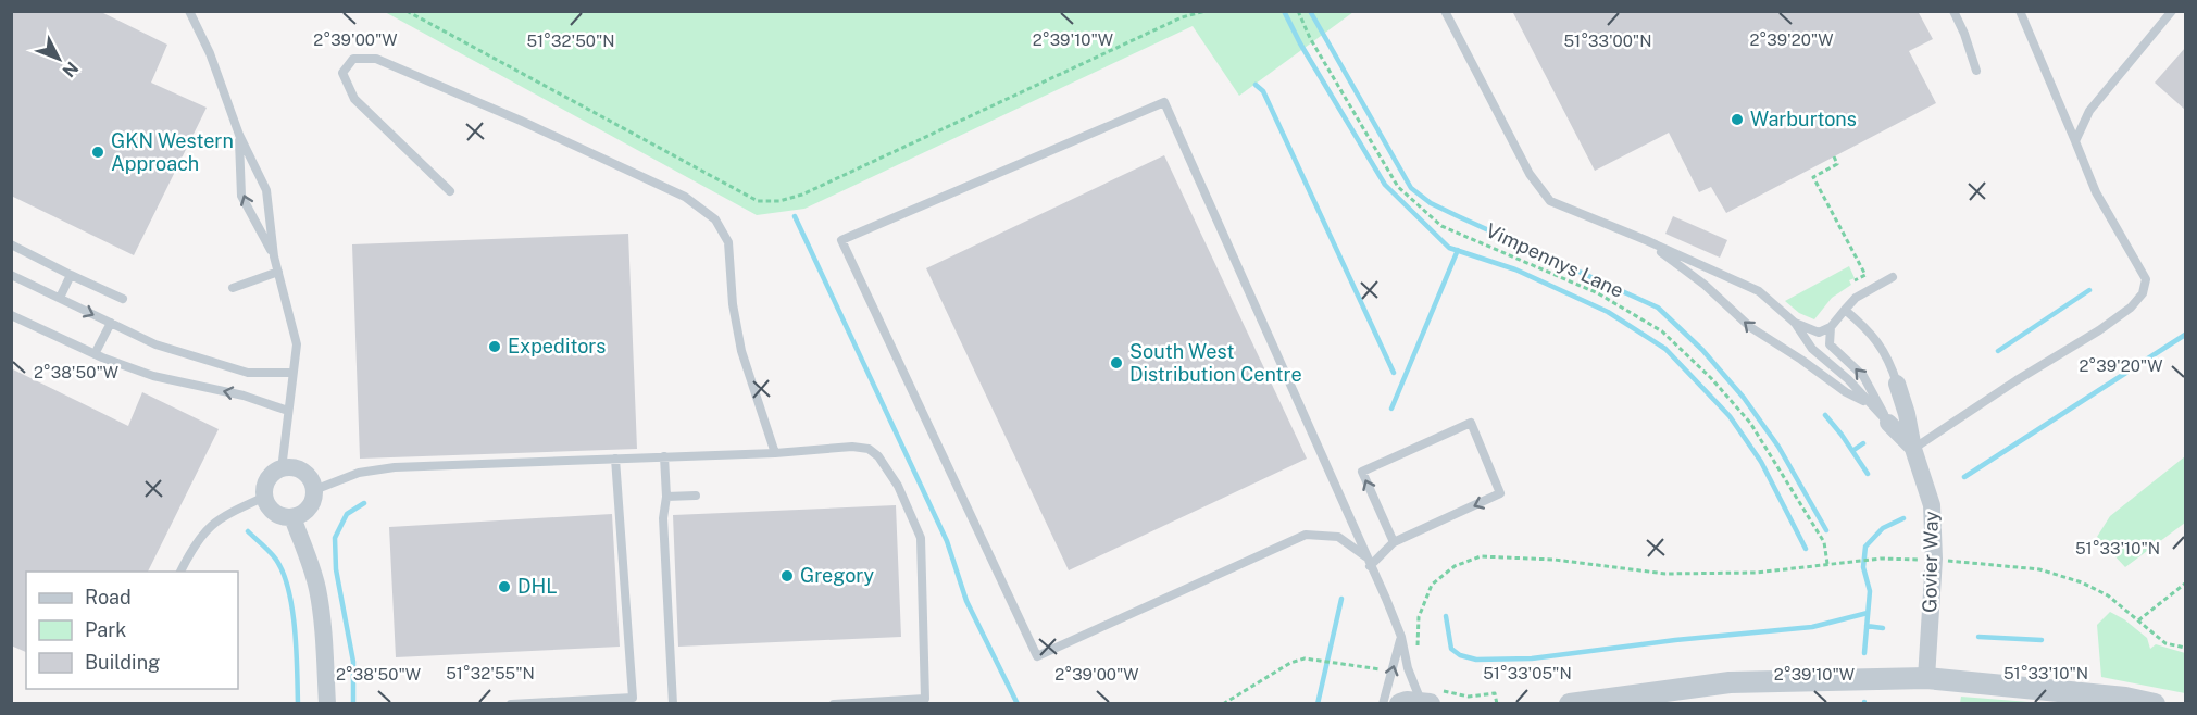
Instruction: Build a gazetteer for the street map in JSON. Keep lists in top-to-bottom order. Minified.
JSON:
{"streets":{"street":["Govier Way"],"path":["Vimpennys Lane"]},"places":["Warburtons","GKN Western Approach","Expeditors","South West Distribution Centre","Gregory","DHL"],"legend":["Road","Park","Building"],"north":"bottom right","coordinates":["2°39'00\"W","2°39'10\"W","2°39'20\"W","51°32'50\"N","51°33'00\"N","2°38'50\"W","51°33'10\"N","51°32'55\"N","51°33'05\"N"]}
